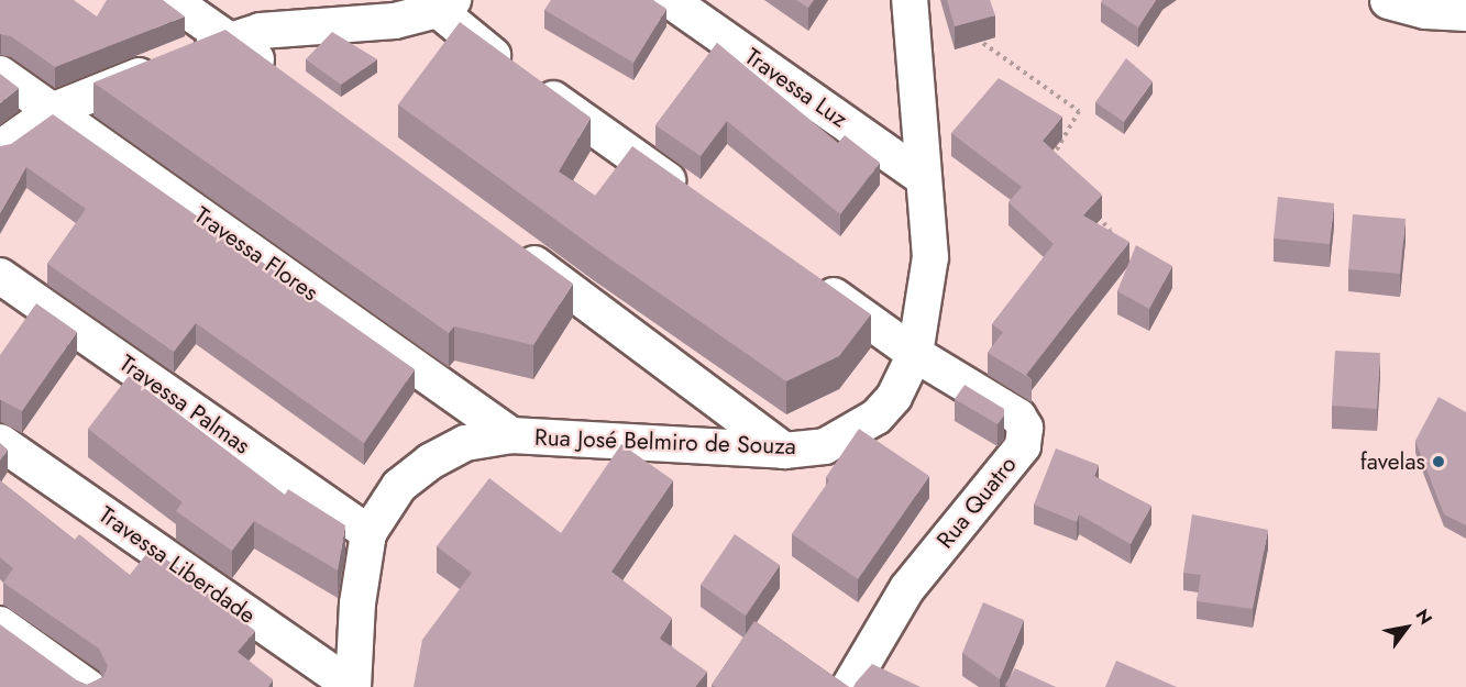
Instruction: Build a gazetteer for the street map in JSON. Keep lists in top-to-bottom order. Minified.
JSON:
{"streets":{"street":["Travessa Luz","Travessa Flores","Travessa Palmas","Rua José Belmiro de Souza","Rua Quatro","Travessa Liberdade"]},"crossings":[["Travessa Luz","Rua José Belmiro de Souza"],["Travessa Flores","Rua José Belmiro de Souza"],["Travessa Palmas","Rua José Belmiro de Souza"],["Rua José Belmiro de Souza","Rua Quatro"],["Rua José Belmiro de Souza","Travessa Liberdade"]],"places":["favelas"],"north":"top right"}
